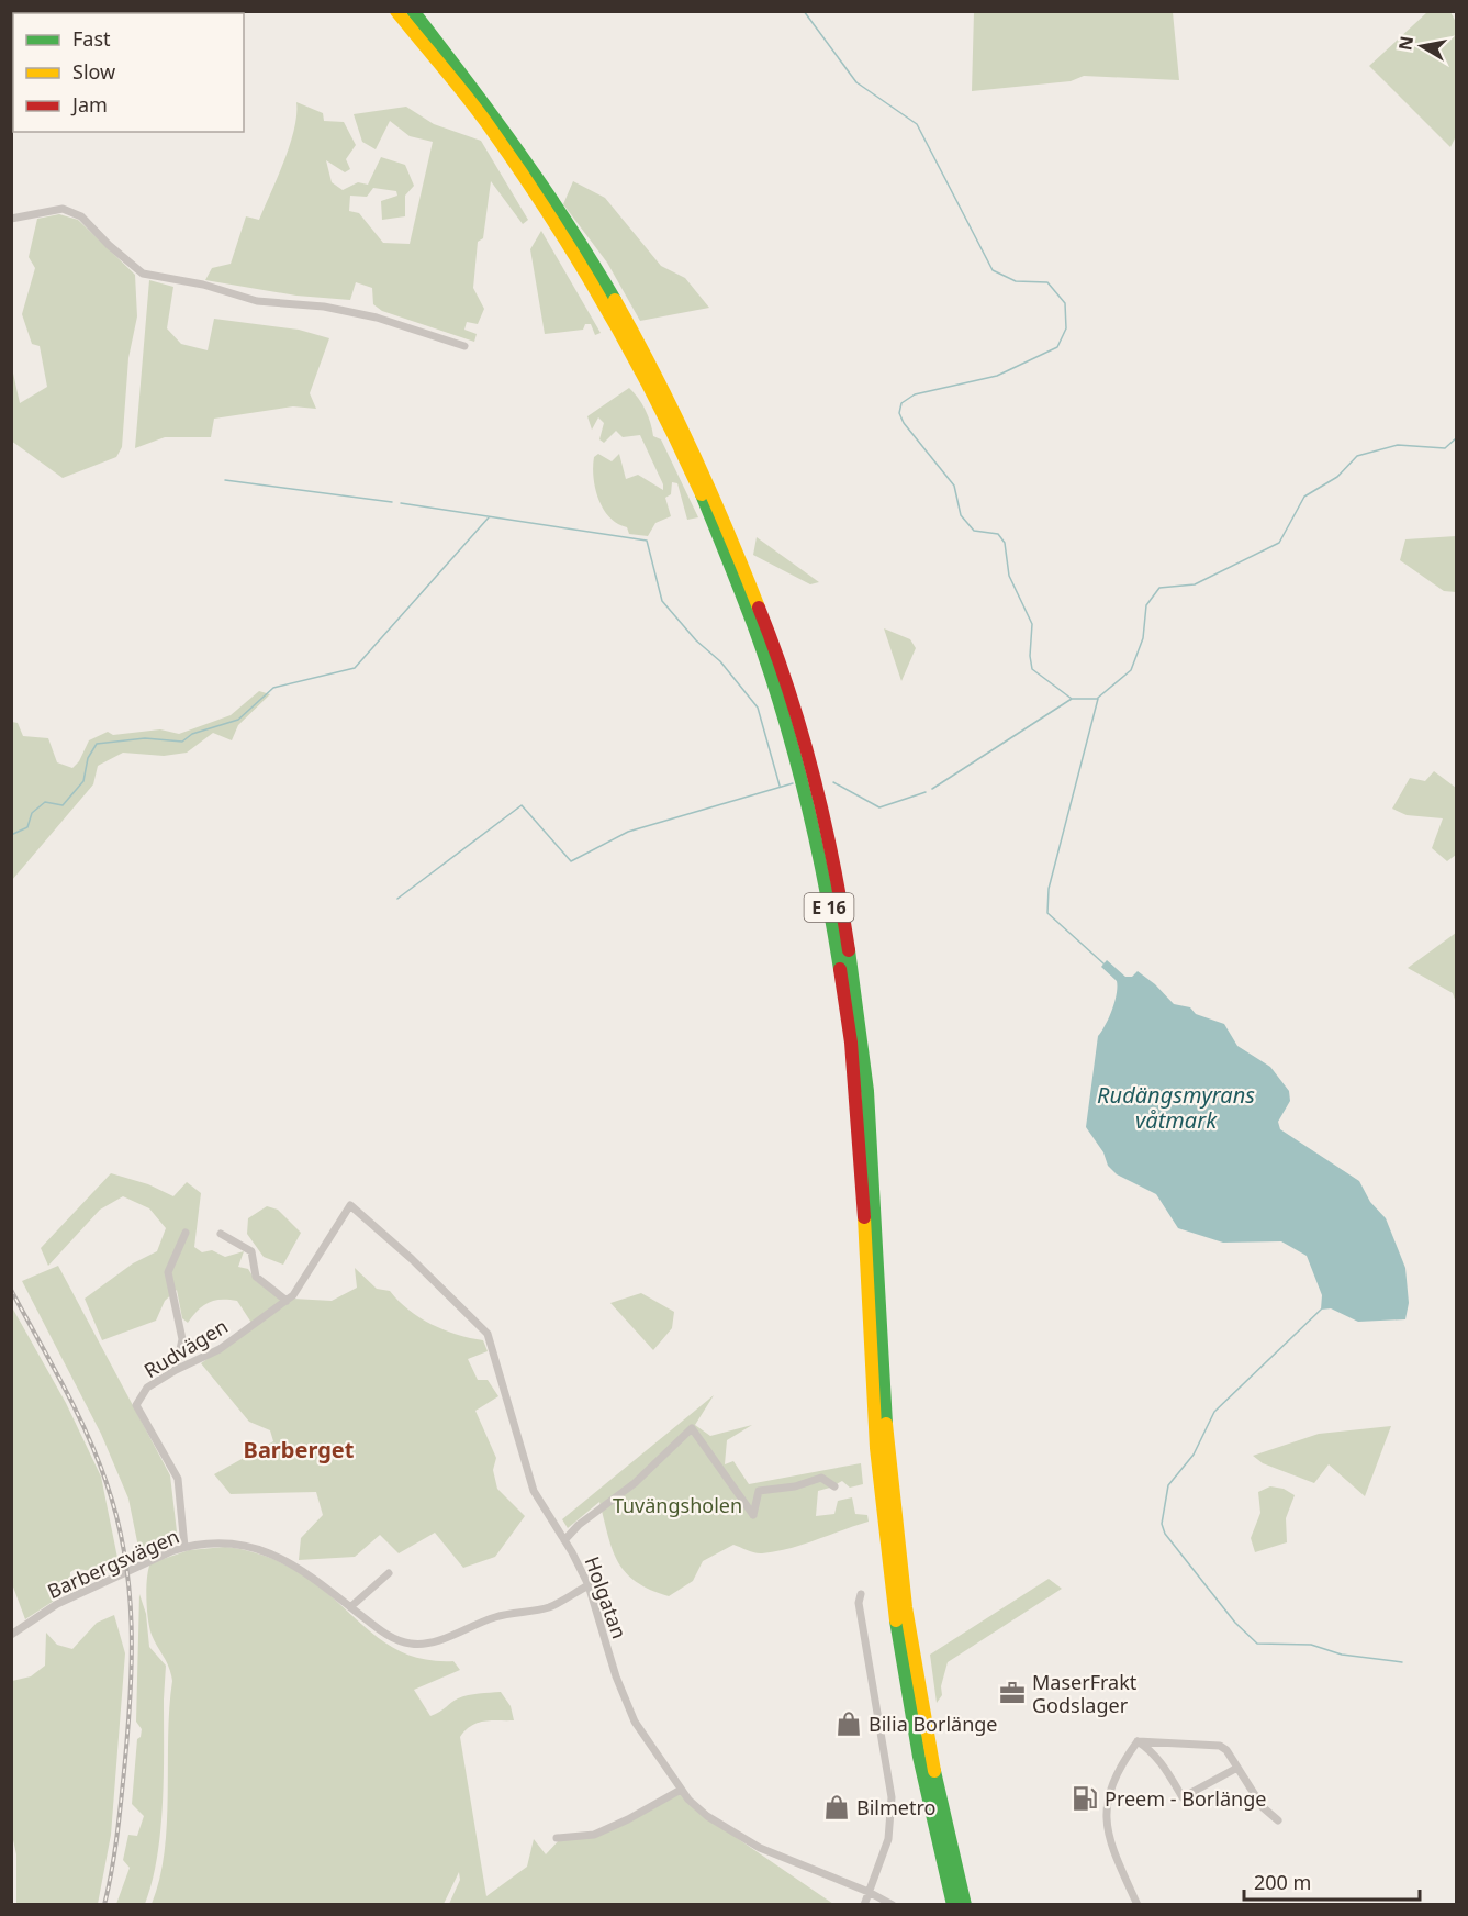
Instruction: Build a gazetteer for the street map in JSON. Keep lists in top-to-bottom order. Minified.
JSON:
{"streets":{"highway":["E 16"],"street":["Rudvägen","Barbergsvägen","Holgatan"]},"crossings":[["Rudvägen","Barbergsvägen"],["Rudvägen","Holgatan"],["Barbergsvägen","Holgatan"]],"districts":["Barberget"],"water":["Rudängsmyrans våtmark"],"parks":["Tuvängsholen"],"places":{"office":["MaserFrakt Godslager"],"shop":["Bilia Borlänge","Bilmetro"],"fuel station":["Preem - Borlänge"]},"legend":["Fast","Slow","Jam"],"scale_bar":"200 m","north":"left"}
